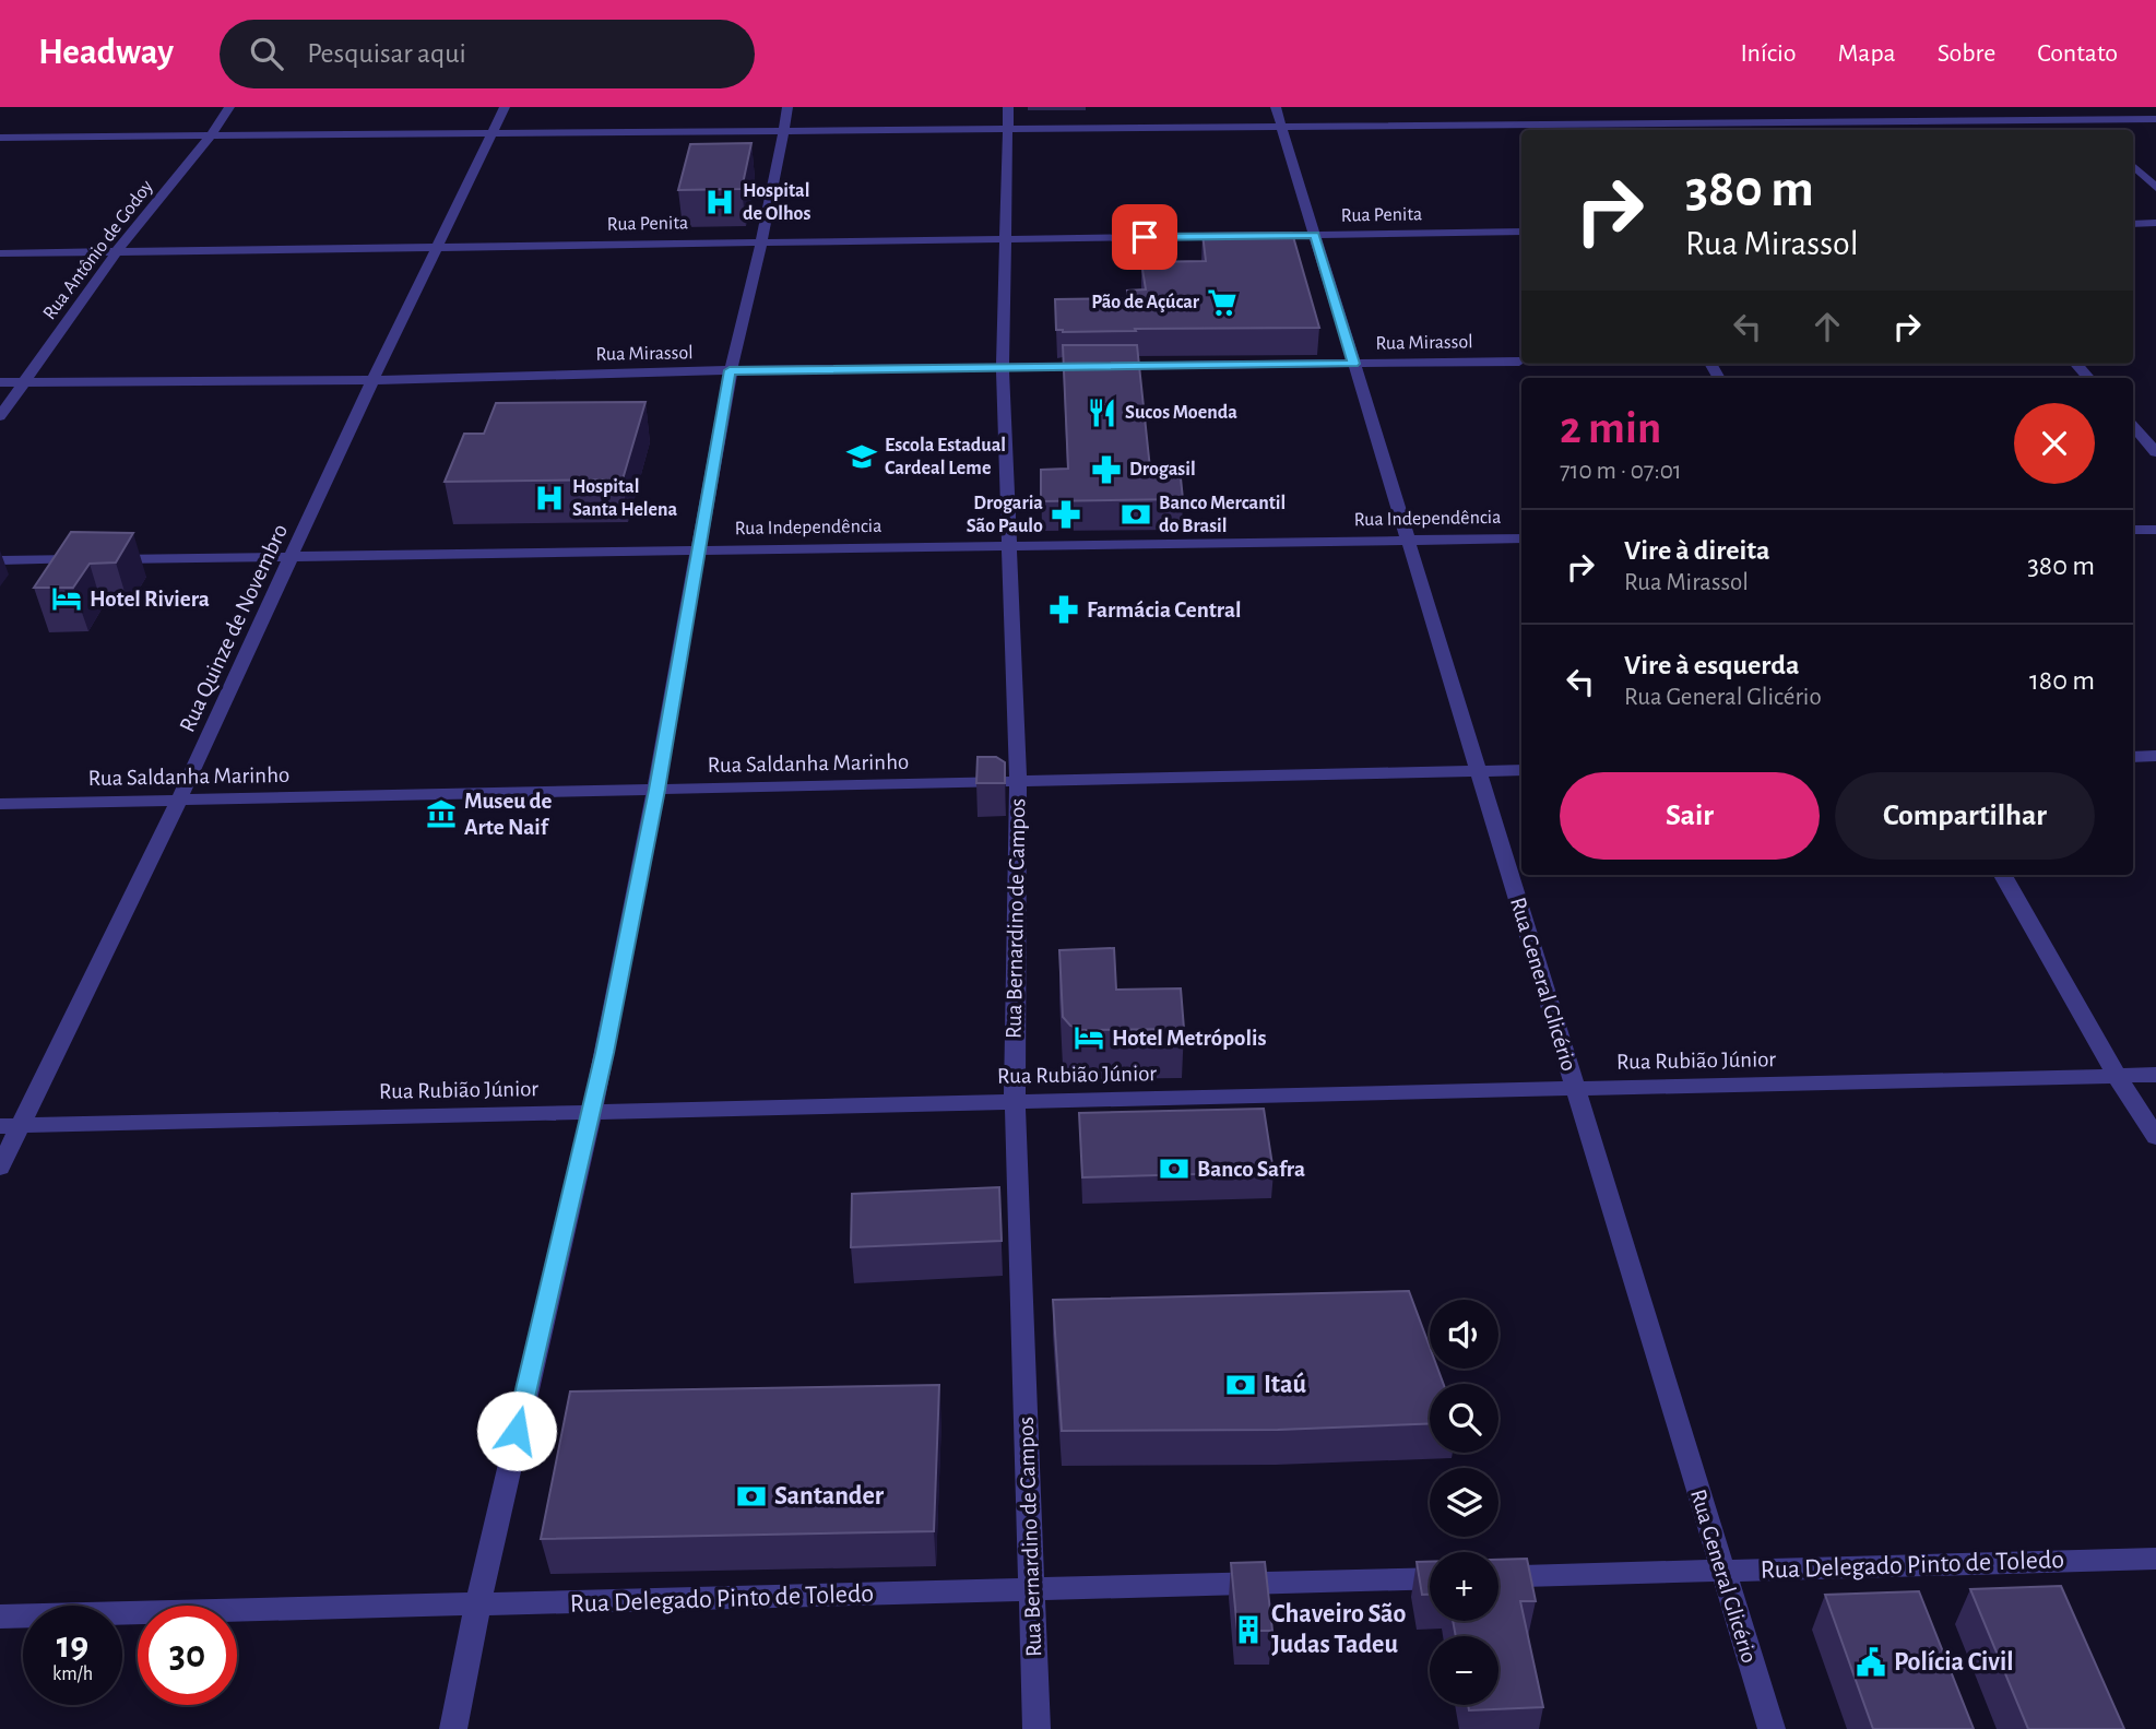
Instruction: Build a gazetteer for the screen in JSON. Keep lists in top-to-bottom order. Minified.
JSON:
{"streets":{"street":["Rua Penita","Rua Antônio de Godoy","Rua Mirassol","Rua Independência","Rua Quinze de Novembro","Rua Saldanha Marinho","Rua Bernardino de Campos","Rua General Glicério","Rua Rubião Júnior","Rua Delegado Pinto de Toledo"]},"crossings":[["Rua Penita","Rua Antônio de Godoy"],["Rua Penita","Rua Quinze de Novembro"],["Rua Penita","Rua Bernardino de Campos"],["Rua Penita","Rua General Glicério"],["Rua Antônio de Godoy","Rua Mirassol"],["Rua Mirassol","Rua Quinze de Novembro"],["Rua Mirassol","Rua Bernardino de Campos"],["Rua Mirassol","Rua General Glicério"],["Rua Independência","Rua Quinze de Novembro"],["Rua Independência","Rua Bernardino de Campos"],["Rua Independência","Rua General Glicério"],["Rua Quinze de Novembro","Rua Saldanha Marinho"],["Rua Quinze de Novembro","Rua Rubião Júnior"],["Rua Saldanha Marinho","Rua Bernardino de Campos"],["Rua Saldanha Marinho","Rua General Glicério"],["Rua Bernardino de Campos","Rua Rubião Júnior"],["Rua Bernardino de Campos","Rua Delegado Pinto de Toledo"],["Rua General Glicério","Rua Rubião Júnior"],["Rua General Glicério","Rua Delegado Pinto de Toledo"]],"places":{"hospital":["Hospital de Olhos","Hospital Santa Helena"],"supermarket":["Pão de Açúcar"],"restaurant":["Sucos Moenda"],"school or university":["Escola Estadual Cardeal Leme"],"pharmacy":["Drogasil","Drogaria São Paulo","Farmácia Central"],"bank":["Banco Mercantil do Brasil","Banco Safra","Itaú","Santander"],"hotel":["Hotel Riviera","Hotel Metrópolis"],"museum":["Museu de Arte Naif"],"building":["Chaveiro São Judas Tadeu"],"public building":["Polícia Civil"]},"page":{"header":"Headway","search":"Pesquisar aqui","nav":["Início","Mapa","Sobre","Contato"],"turn":["380 m","Rua Mirassol"],"heading":["2 min","710 m · 07:01"],"list":[{"name":"Vire à direita","note":"Rua Mirassol","value":"380 m"},{"name":"Vire à esquerda","note":"Rua General Glicério","value":"180 m"}],"buttons":["Sair","Compartilhar"],"map_buttons":["+","−"],"speed":"19 km/h","limit":"30"}}
